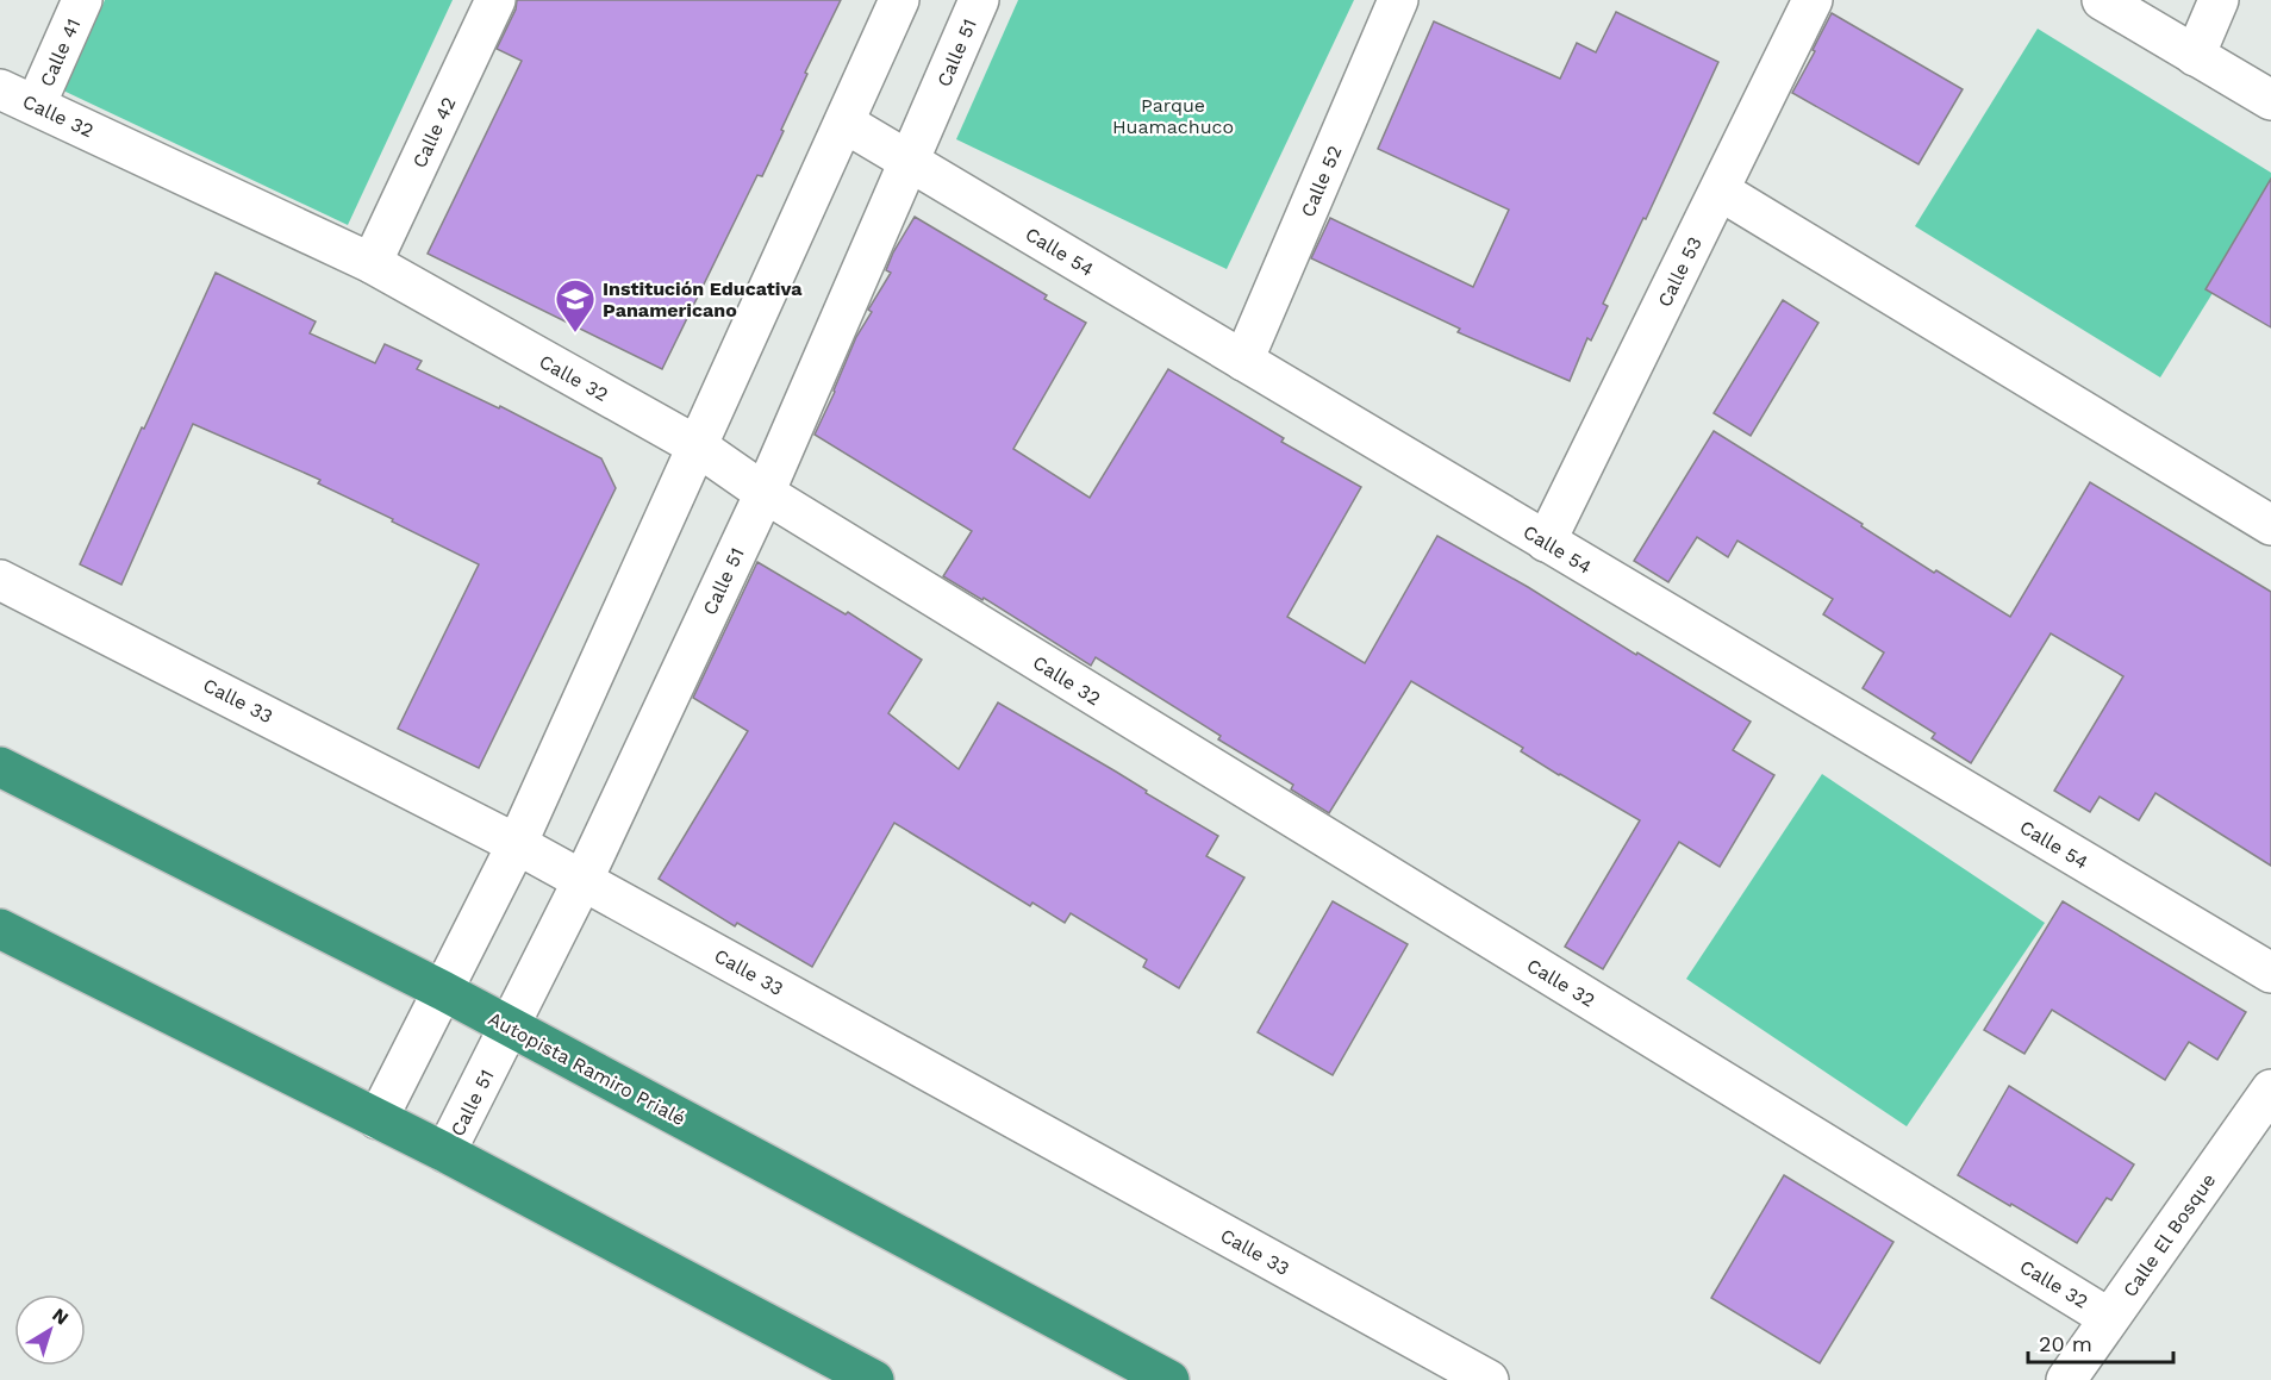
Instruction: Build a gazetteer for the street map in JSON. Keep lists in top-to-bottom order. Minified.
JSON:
{"streets":{"highway":["Autopista Ramiro Prialé"],"street":["Calle 41","Calle 51","Calle 32","Calle 42","Calle 52","Calle 54","Calle 53","Calle 33","Calle El Bosque"]},"crossings":[["Calle 41","Calle 32"],["Calle 51","Calle 32"],["Calle 51","Calle 54"],["Calle 51","Calle 33"],["Calle 51","Autopista Ramiro Prialé"],["Calle 32","Calle 42"],["Calle 32","Calle El Bosque"],["Calle 52","Calle 54"],["Calle 54","Calle 53"]],"parks":["Parque Huamachuco"],"places":{"school or university":["Institución Educativa Panamericano"]},"scale_bar":"20 m","north":"top right"}
